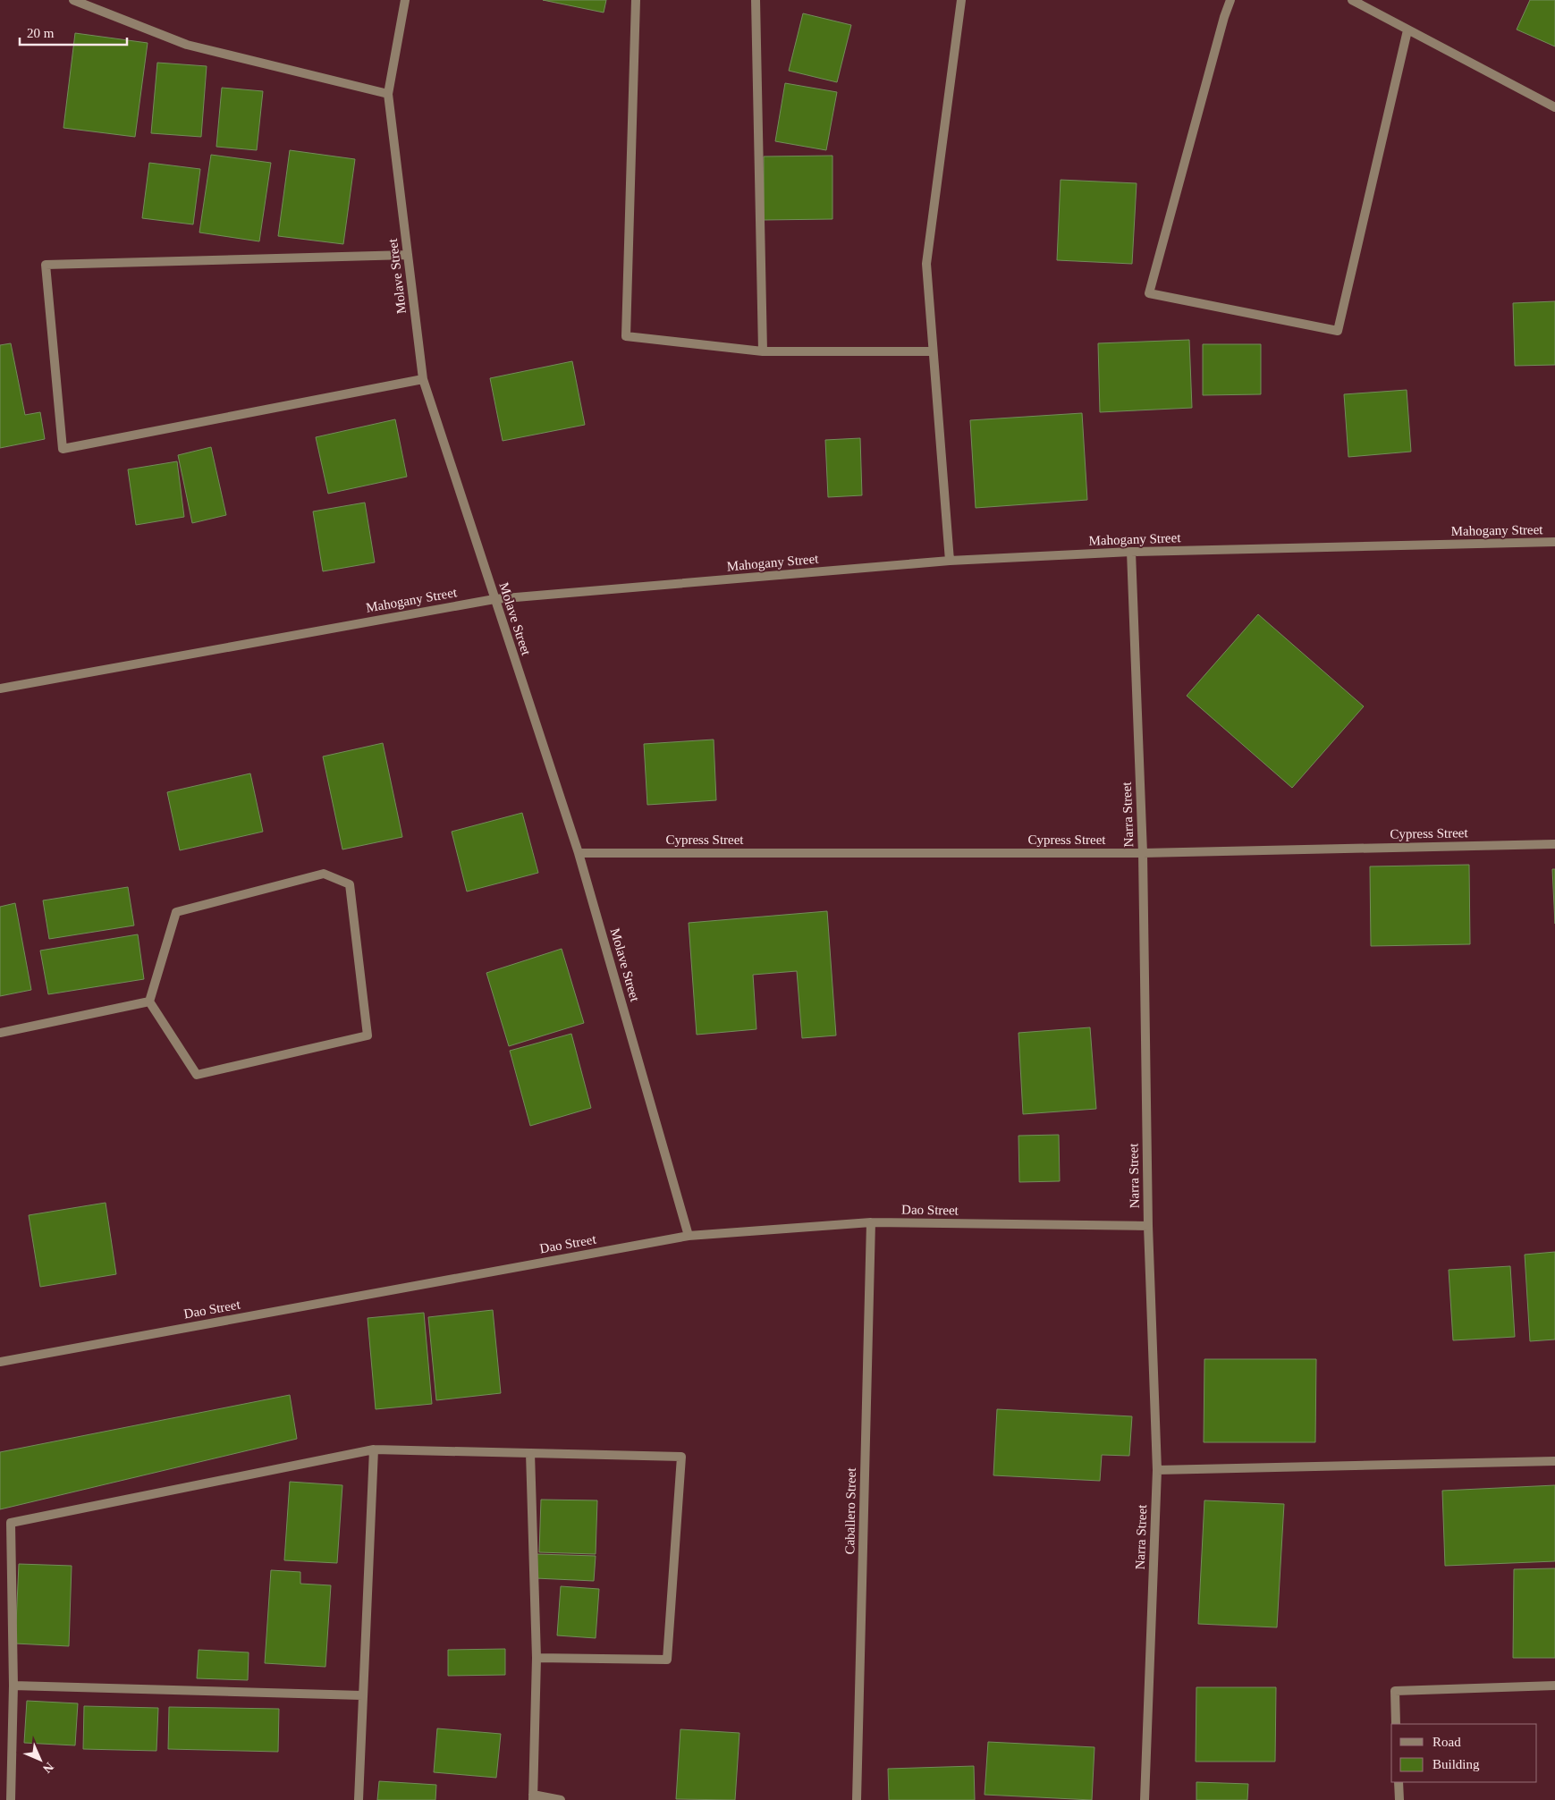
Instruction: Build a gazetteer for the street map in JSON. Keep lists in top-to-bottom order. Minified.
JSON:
{"streets":{"street":["Molave Street","Mahogany Street","Narra Street","Cypress Street","Dao Street","Caballero Street"]},"crossings":[["Molave Street","Mahogany Street"],["Molave Street","Cypress Street"],["Molave Street","Dao Street"],["Mahogany Street","Narra Street"],["Narra Street","Cypress Street"],["Narra Street","Dao Street"],["Dao Street","Caballero Street"]],"legend":["Road","Building"],"scale_bar":"20 m","north":"bottom right"}
